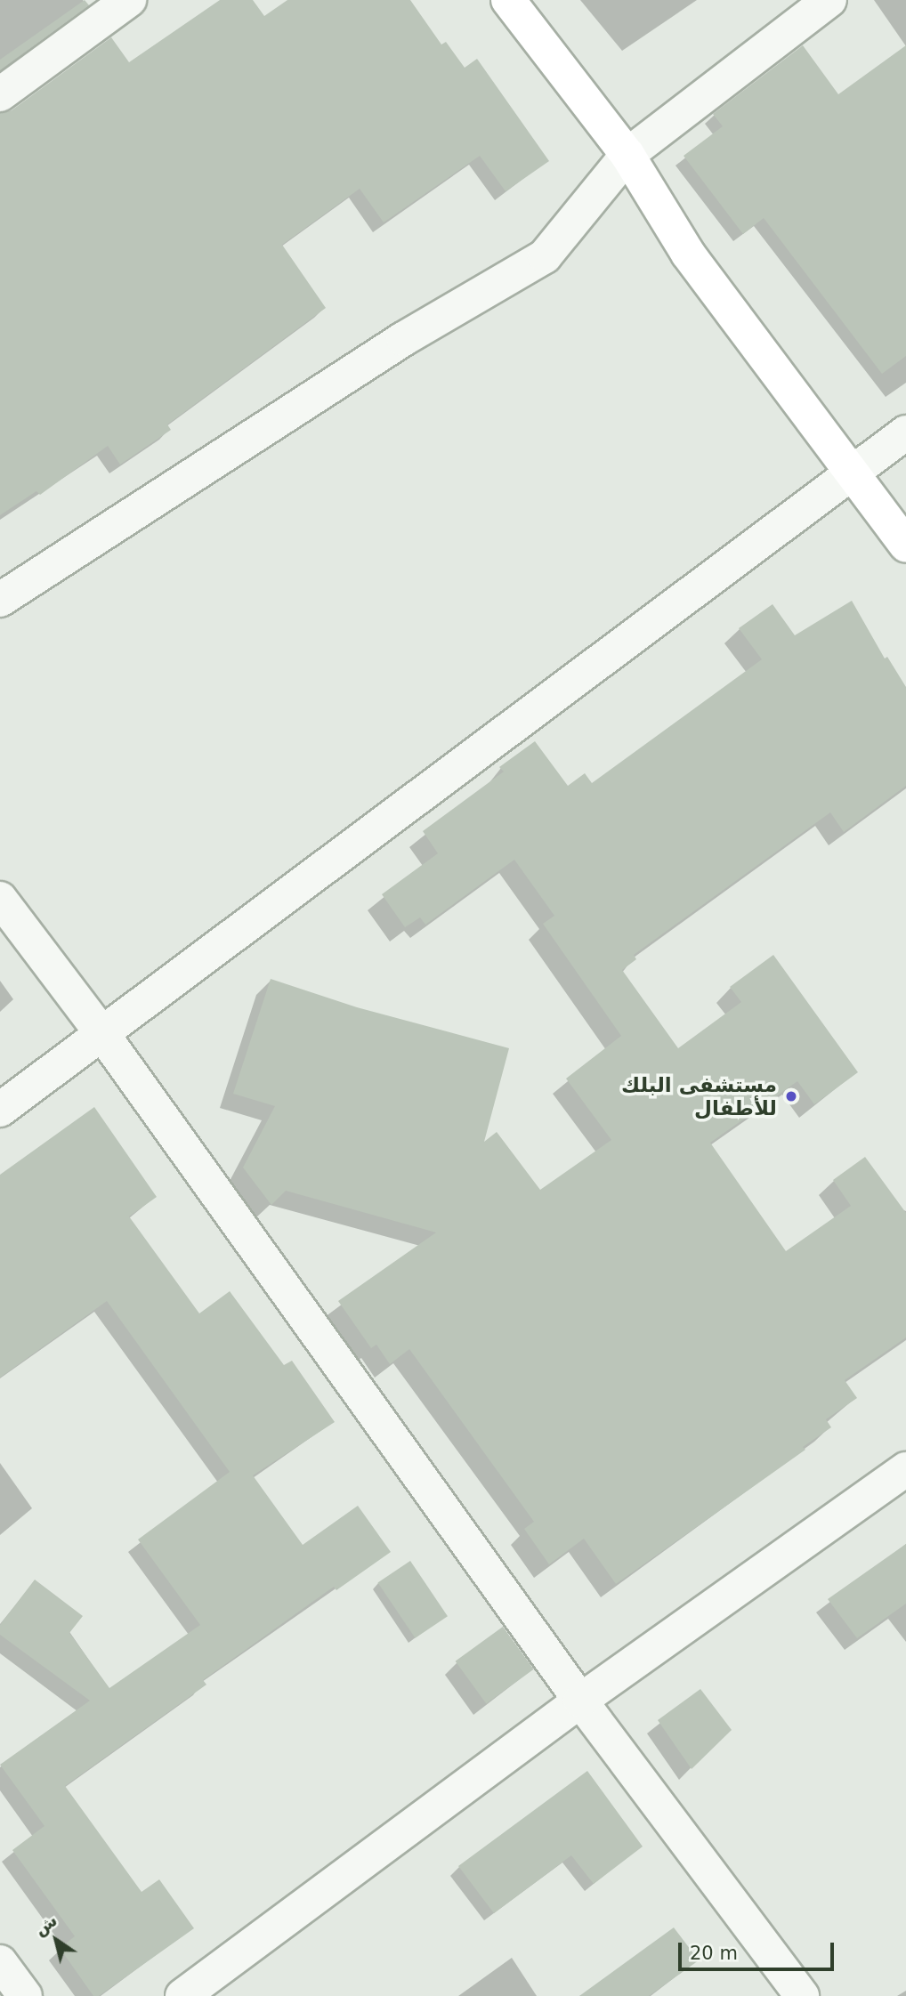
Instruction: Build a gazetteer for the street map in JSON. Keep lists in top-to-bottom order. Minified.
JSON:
{"places":["مستشفى البلك للأطفال"],"scale_bar":"20 m","north":"top left"}
